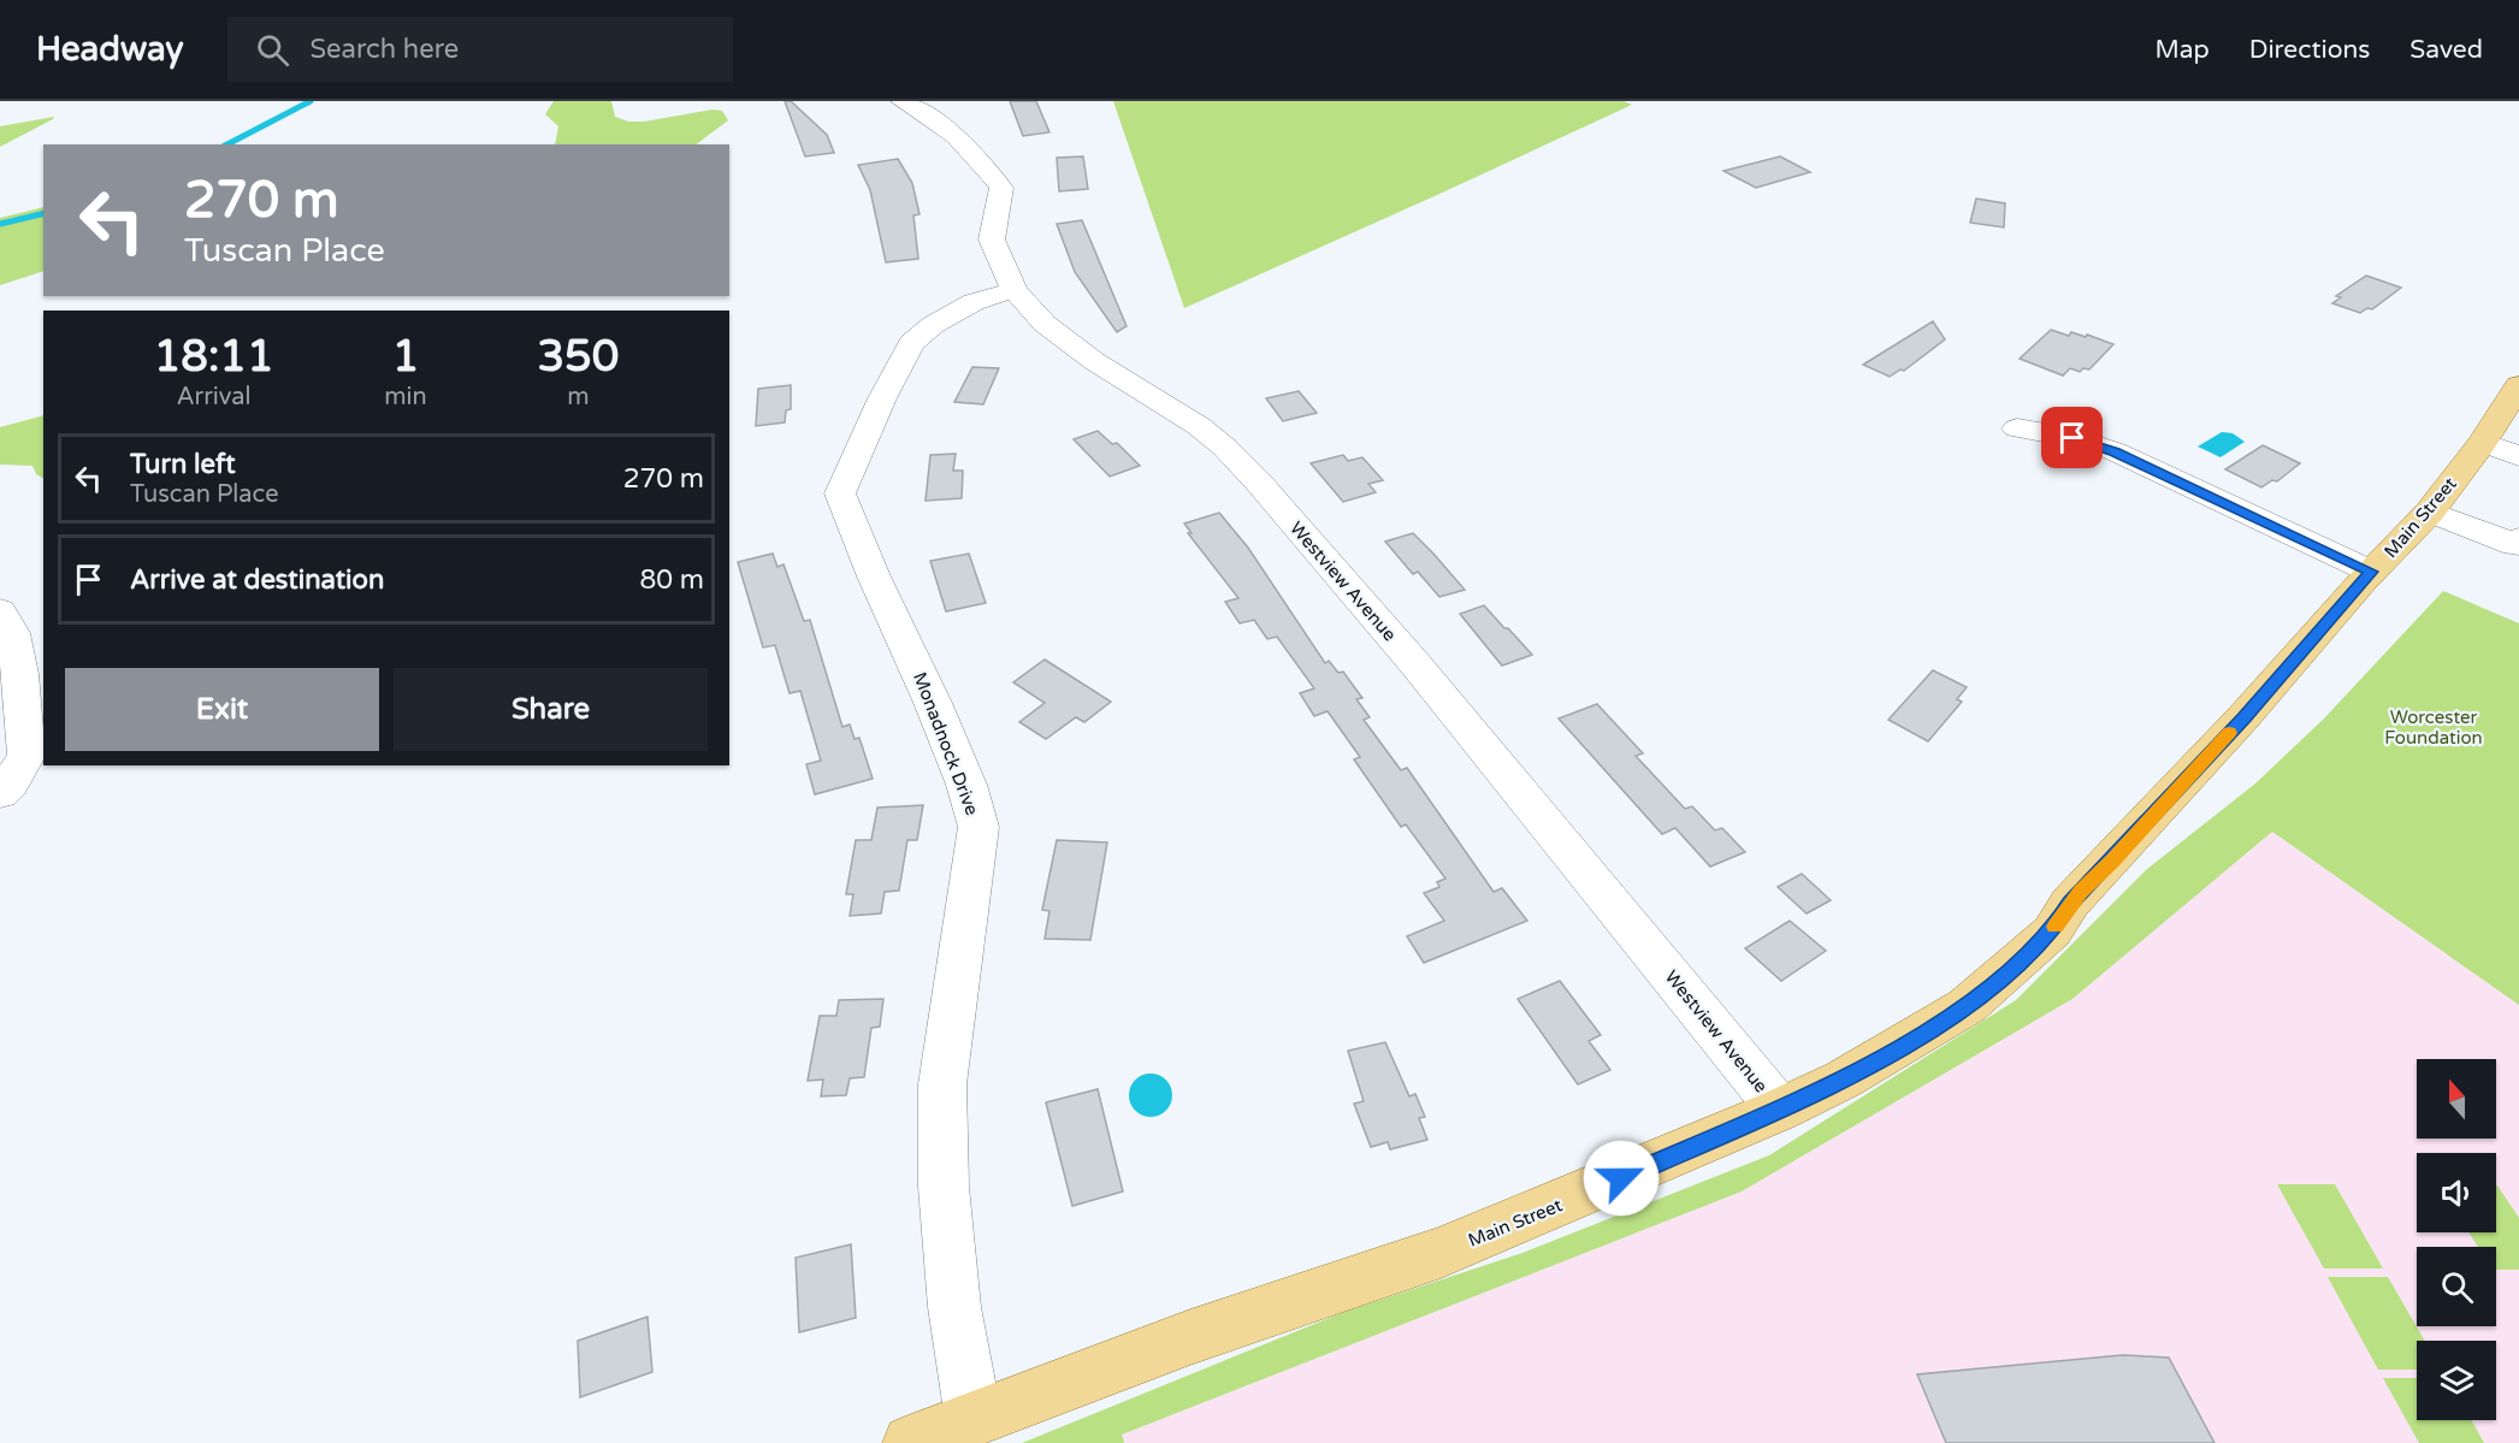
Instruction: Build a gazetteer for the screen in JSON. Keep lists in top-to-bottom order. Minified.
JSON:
{"streets":{"main road":["Main Street"],"street":["Westview Avenue","Monadnock Drive"]},"crossings":[["Main Street","Westview Avenue"],["Main Street","Monadnock Drive"],["Westview Avenue","Monadnock Drive"]],"parks":["Worcester Foundation"],"north":"top","page":{"header":"Headway","search":"Search here","nav":["Map","Directions","Saved"],"turn":["270 m","Tuscan Place"],"eta":["18:11","Arrival","1","min","350","m"],"list":[{"name":"Turn left","note":"Tuscan Place","value":"270 m"},{"name":"Arrive at destination","value":"80 m"}],"buttons":["Exit","Share"]}}
